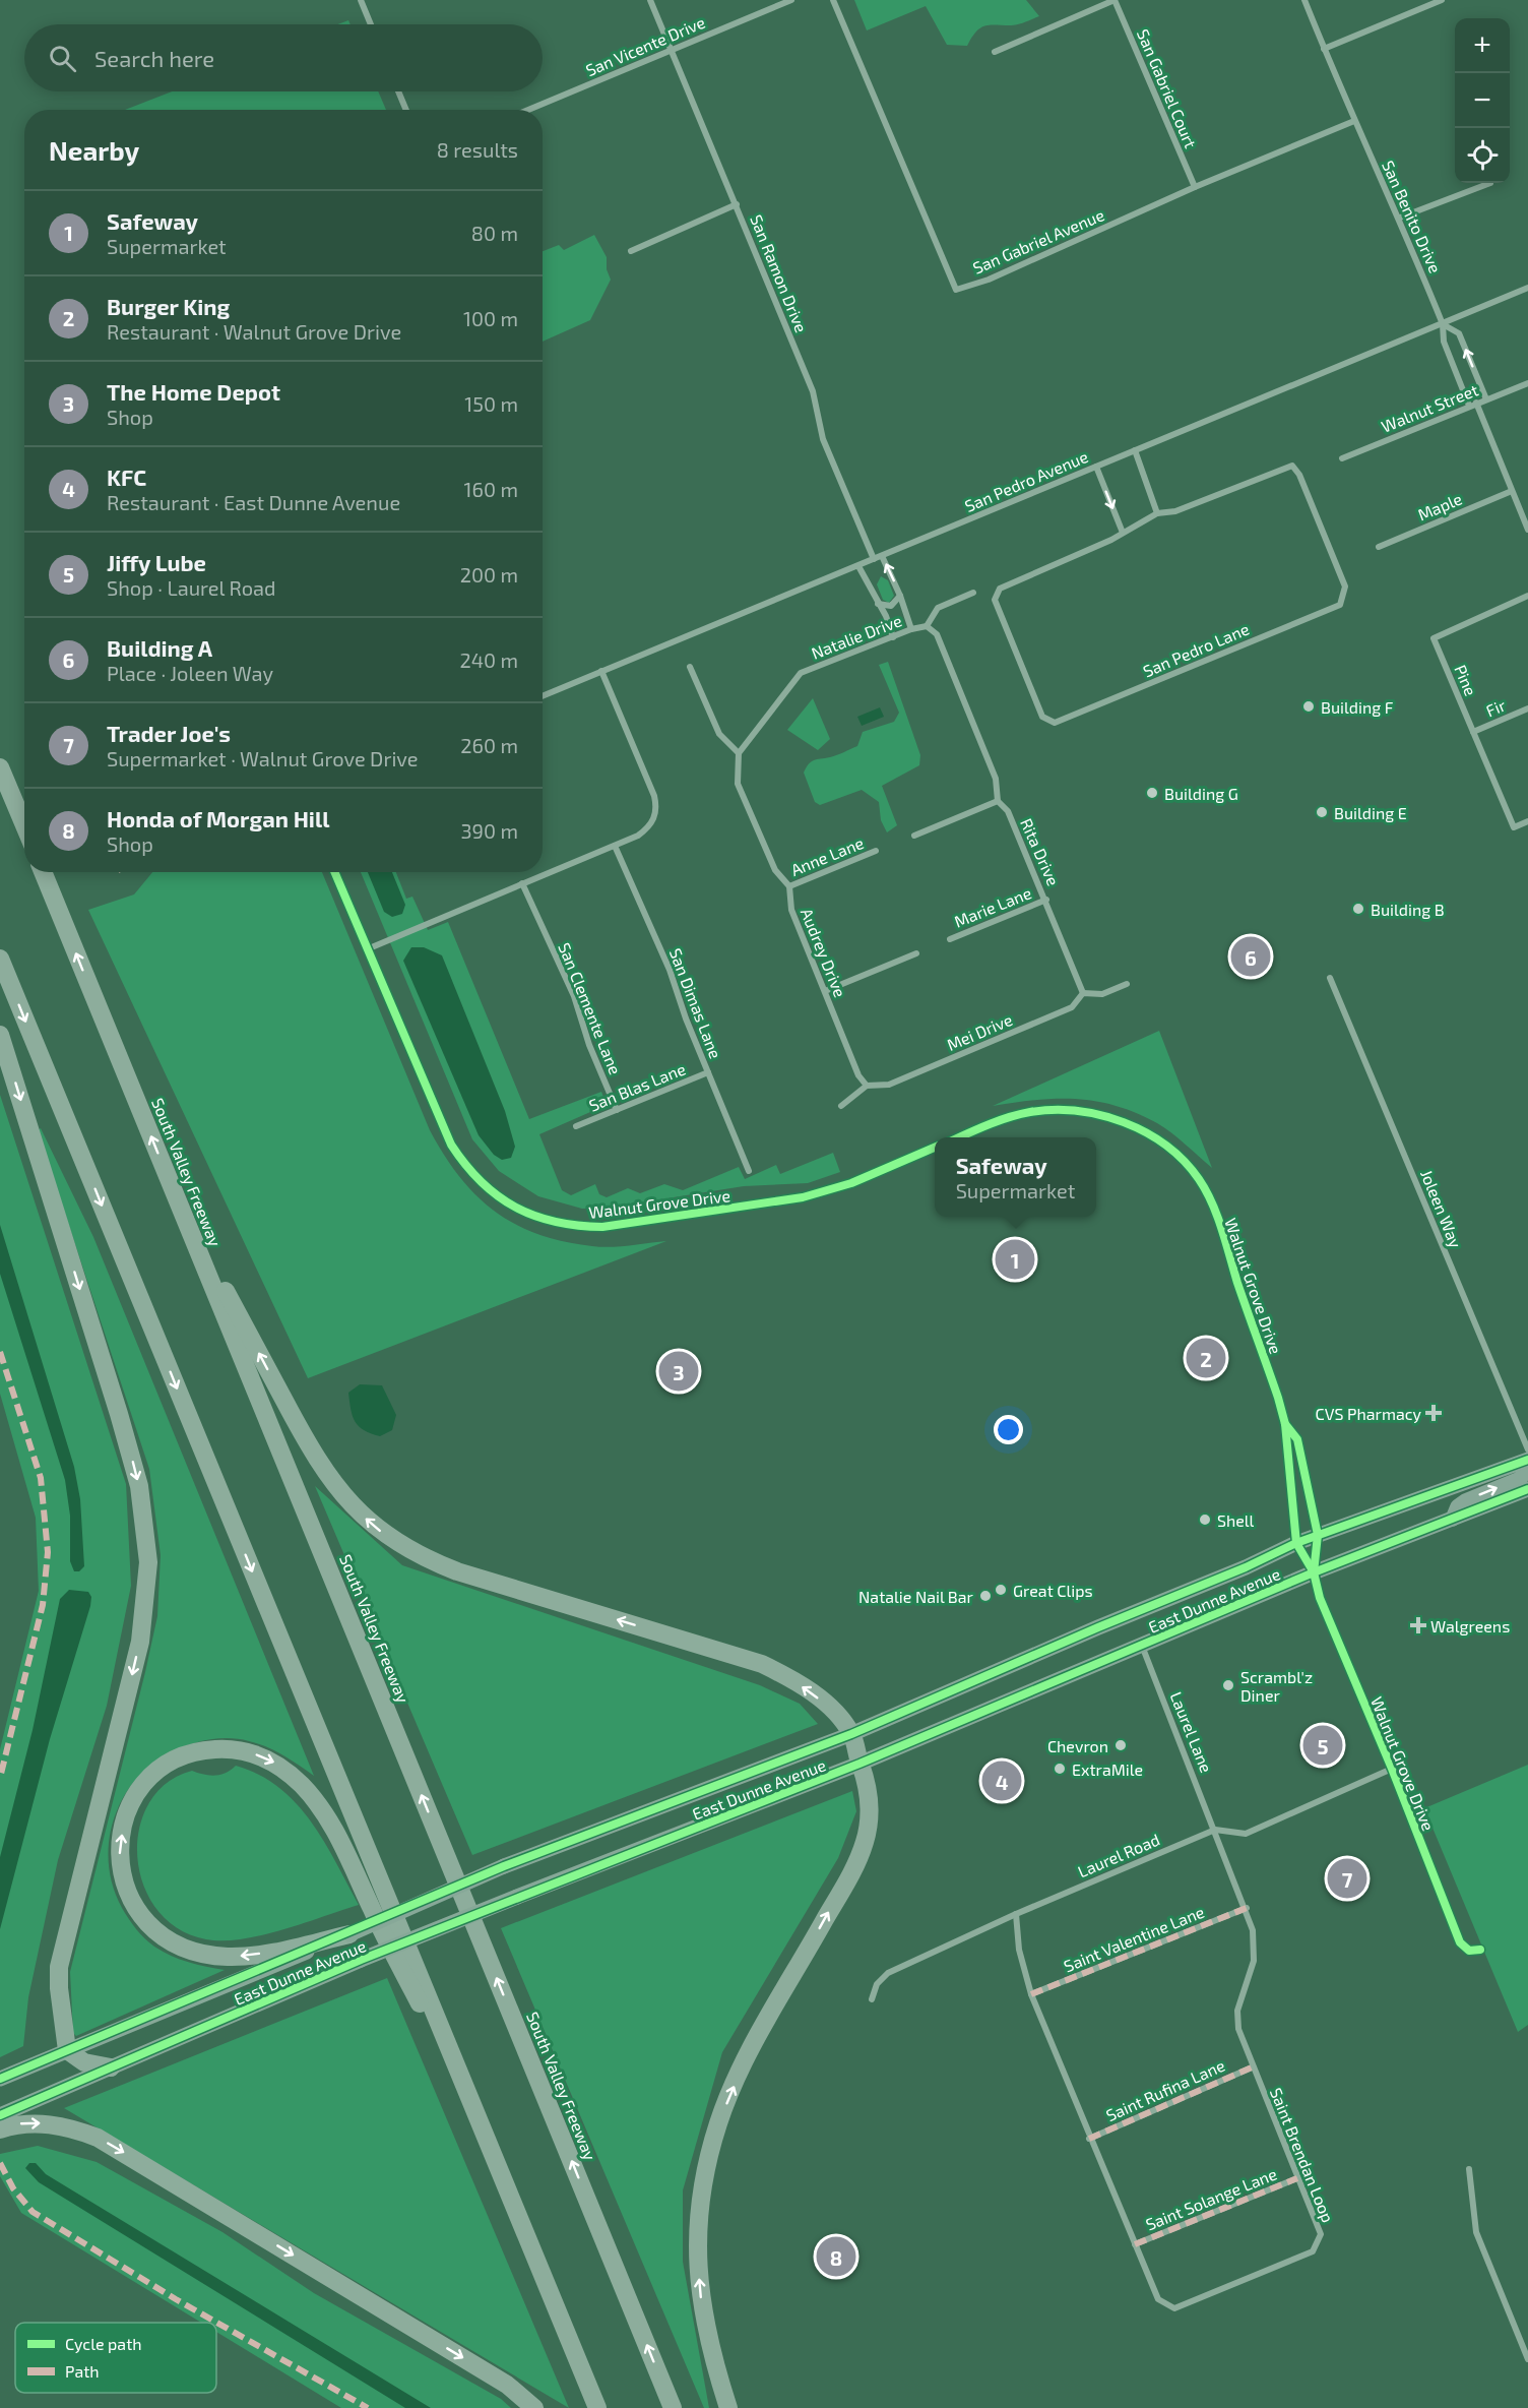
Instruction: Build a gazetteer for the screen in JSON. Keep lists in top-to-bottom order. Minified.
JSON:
{"streets":{"highway":["South Valley Freeway"],"main road":["East Dunne Avenue"],"street":["San Vicente Drive","San Gabriel Court","San Benito Drive","San Gabriel Avenue","San Ramon Drive","Walnut Street","San Pedro Avenue","Maple","Natalie Drive","San Pedro Lane","Pine","Fir","Rita Drive","Anne Lane","Marie Lane","Audrey Drive","San Dimas Lane","San Clemente Lane","Mei Drive","San Blas Lane","Walnut Grove Drive","Joleen Way","Laurel Lane","Laurel Road","Saint Valentine Lane","Saint Rufina Lane","Saint Brendan Loop","Saint Solange Lane"]},"crossings":[["San Vicente Drive","San Ramon Drive"],["San Gabriel Court","San Gabriel Avenue"],["San Benito Drive","San Gabriel Avenue"],["San Benito Drive","San Pedro Avenue"],["San Ramon Drive","San Pedro Avenue"],["Natalie Drive","Rita Drive"],["Natalie Drive","Audrey Drive"],["Pine","Fir"],["Rita Drive","Marie Lane"],["Rita Drive","Mei Drive"],["Anne Lane","Audrey Drive"],["Audrey Drive","Mei Drive"],["San Dimas Lane","San Blas Lane"],["San Clemente Lane","San Blas Lane"],["Walnut Grove Drive","East Dunne Avenue"],["East Dunne Avenue","Laurel Lane"],["Laurel Lane","Laurel Road"],["Laurel Lane","Saint Brendan Loop"],["Laurel Road","Saint Brendan Loop"],["Saint Valentine Lane","Saint Brendan Loop"],["Saint Rufina Lane","Saint Brendan Loop"],["Saint Brendan Loop","Saint Solange Lane"]],"places":{"other":["Building F","Building G","Building E","Building B","Shell","Great Clips","Natalie Nail Bar","Scrambl'z Diner","Chevron","ExtraMile"],"health":["CVS Pharmacy","Walgreens"]},"legend":["Cycle path","Path"],"page":{"map_buttons":["+","−"],"search":"Search here","heading":["Nearby","8 results"],"list":[{"mark":"1","name":"Safeway","note":"Supermarket","value":"80 m"},{"mark":"2","name":"Burger King","note":"Restaurant · Walnut Grove Drive","value":"100 m"},{"mark":"3","name":"The Home Depot","note":"Shop","value":"150 m"},{"mark":"4","name":"KFC","note":"Restaurant · East Dunne Avenue","value":"160 m"},{"mark":"5","name":"Jiffy Lube","note":"Shop · Laurel Road","value":"200 m"},{"mark":"6","name":"Building A","note":"Place · Joleen Way","value":"240 m"},{"mark":"7","name":"Trader Joe's","note":"Supermarket · Walnut Grove Drive","value":"260 m"},{"mark":"8","name":"Honda of Morgan Hill","note":"Shop","value":"390 m"}],"pins":["6","1","2","3","5","4","7","8"],"popup":["Safeway","Supermarket"]}}
